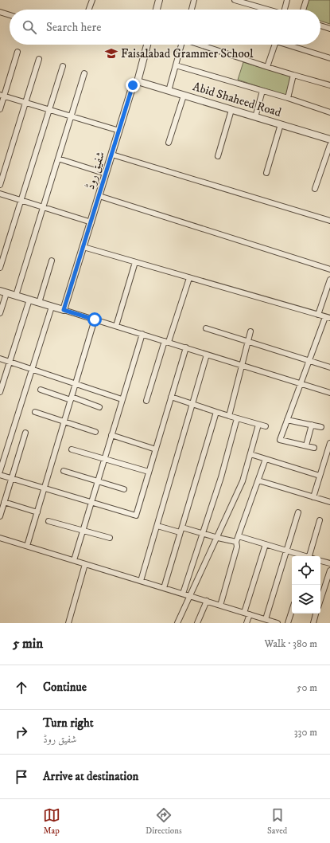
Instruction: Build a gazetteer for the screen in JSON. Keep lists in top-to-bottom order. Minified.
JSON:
{"streets":{"street":["Abid Shaheed Road","شفیق روڈ"]},"crossings":[["Abid Shaheed Road","شفیق روڈ"]],"places":{"school or university":["Faisalabad Grammer School"]},"page":{"search":"Search here","heading":["5 min","Walk · 380 m"],"list":[["Continue","50 m"],["Turn right","شفیق روڈ","330 m"],"Arrive at destination"],"nav":["Map","Directions","Saved"]}}
